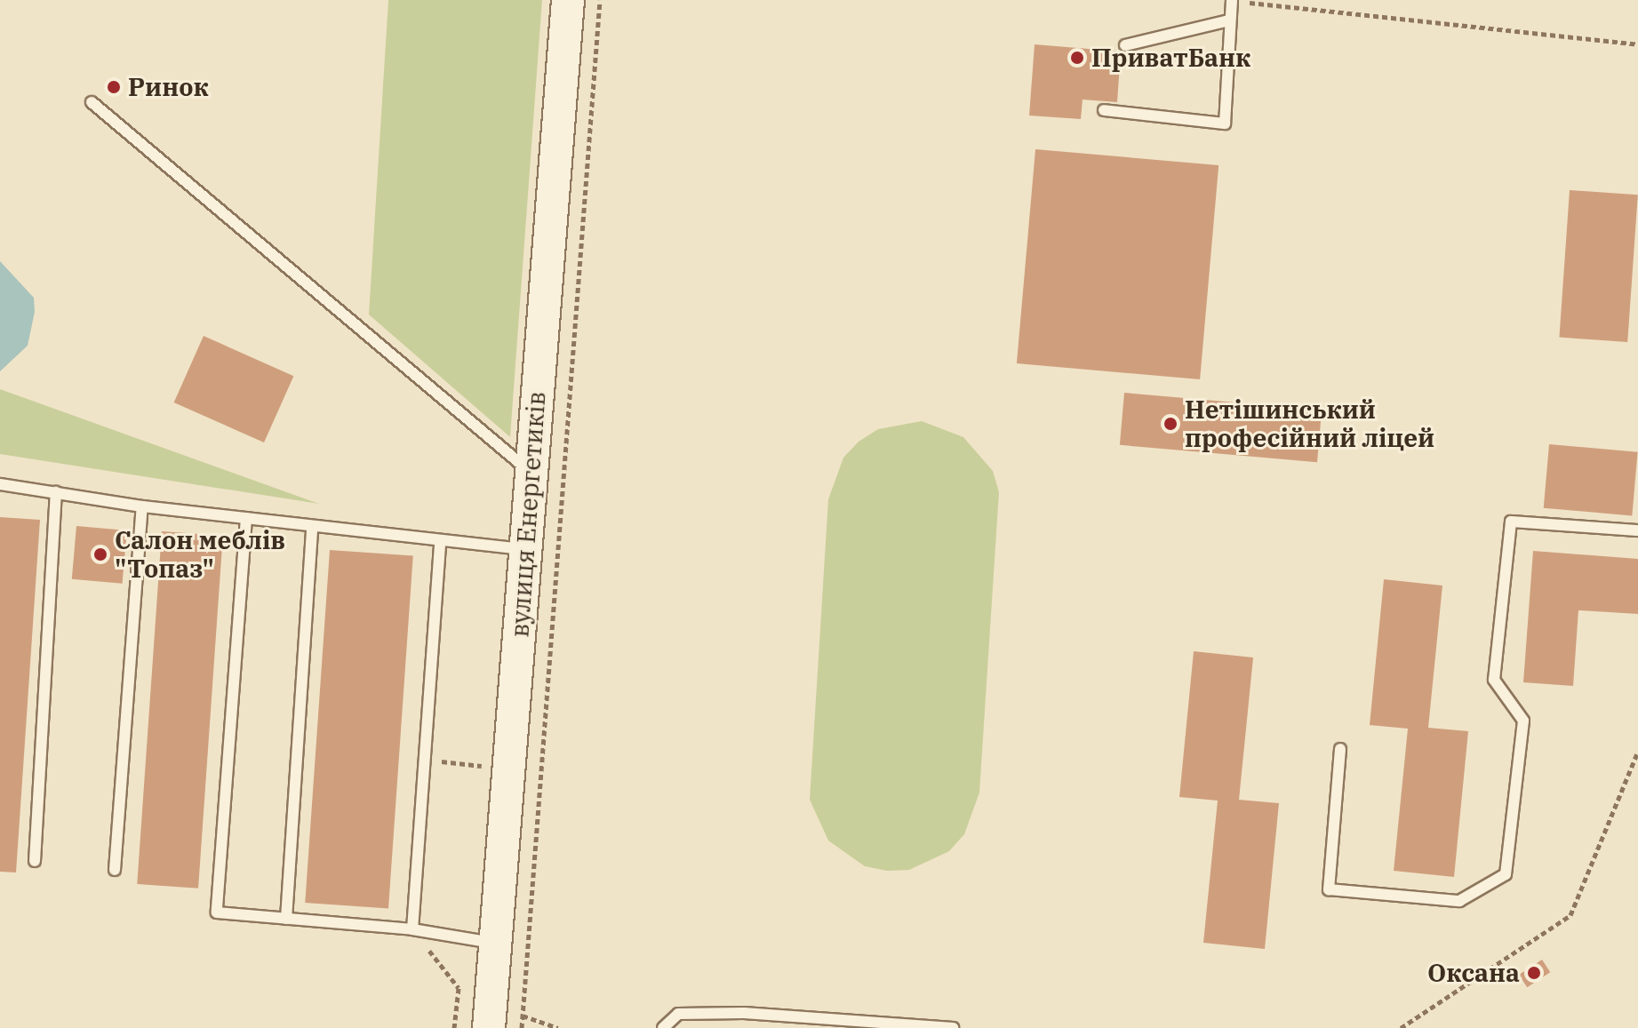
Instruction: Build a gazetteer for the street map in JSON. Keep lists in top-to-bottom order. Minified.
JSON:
{"streets":{"main road":["вулиця Енергетиків"]},"places":["ПриватБанк","Ринок","Нетішинський професійний ліцей","Салон меблів \"Топаз\"","Оксана"]}
